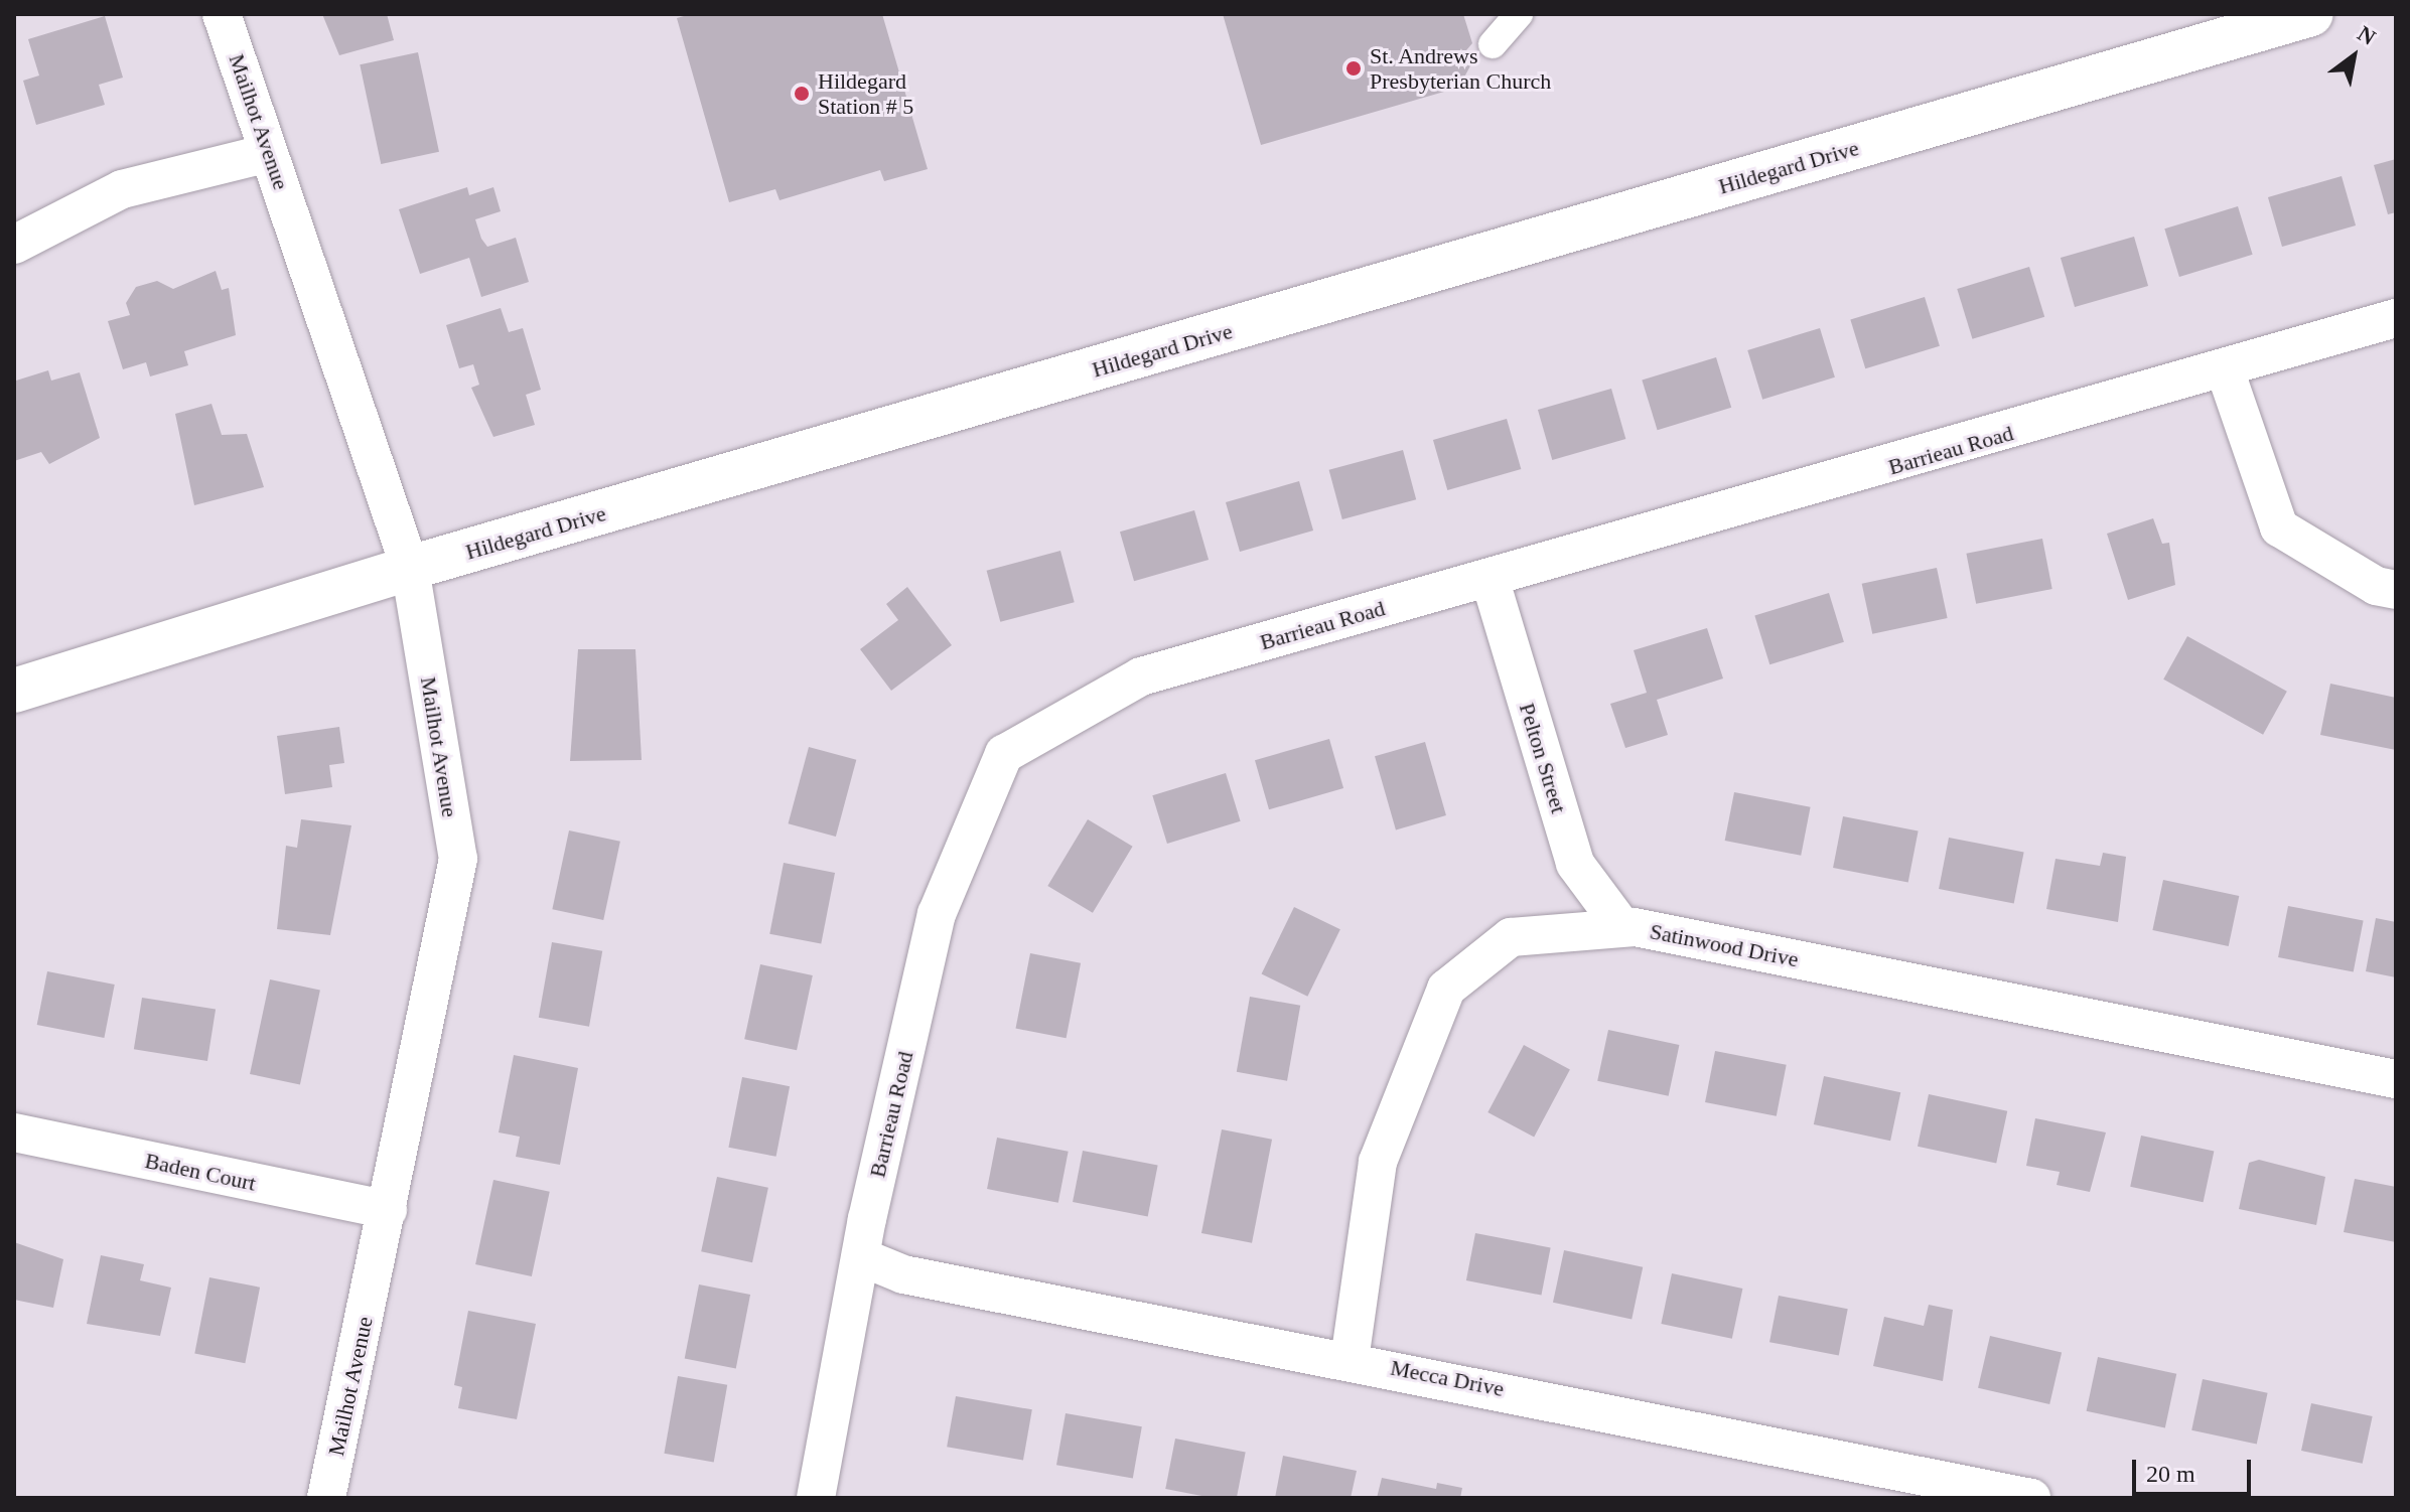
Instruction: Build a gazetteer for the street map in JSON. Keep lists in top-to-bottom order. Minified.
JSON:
{"streets":{"street":["Mailhot Avenue","Hildegard Drive","Barrieau Road","Pelton Street","Satinwood Drive","Baden Court","Mecca Drive"]},"crossings":[["Mailhot Avenue","Hildegard Drive"],["Mailhot Avenue","Baden Court"],["Barrieau Road","Pelton Street"],["Barrieau Road","Mecca Drive"],["Pelton Street","Satinwood Drive"],["Satinwood Drive","Mecca Drive"]],"places":["St. Andrews Presbyterian Church","Hildegard Station # 5"],"scale_bar":"20 m","north":"top right"}
